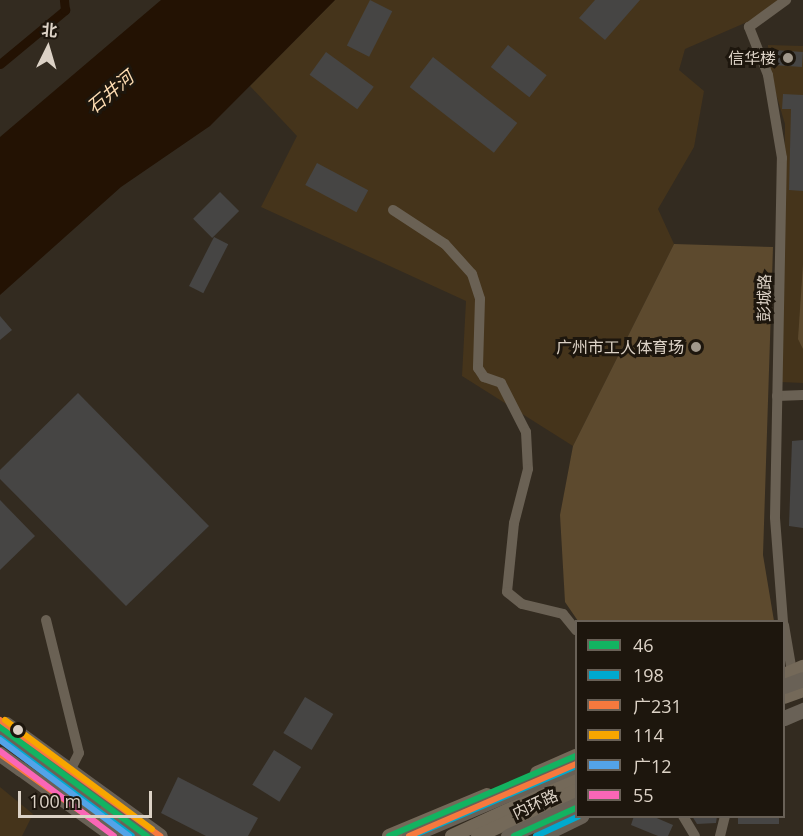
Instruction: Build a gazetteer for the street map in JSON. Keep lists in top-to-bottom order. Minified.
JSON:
{"streets":{"highway":["内环路"],"street":["彭城路"]},"water":["石井河"],"places":["信华楼","广州市工人体育场"],"lines":["transit line 广231","transit line 114","transit line 46","transit line 198","transit line 广12","transit line 55"],"legend":["46","198","广231","114","广12","55"],"scale_bar":"100 m","north":"top"}
